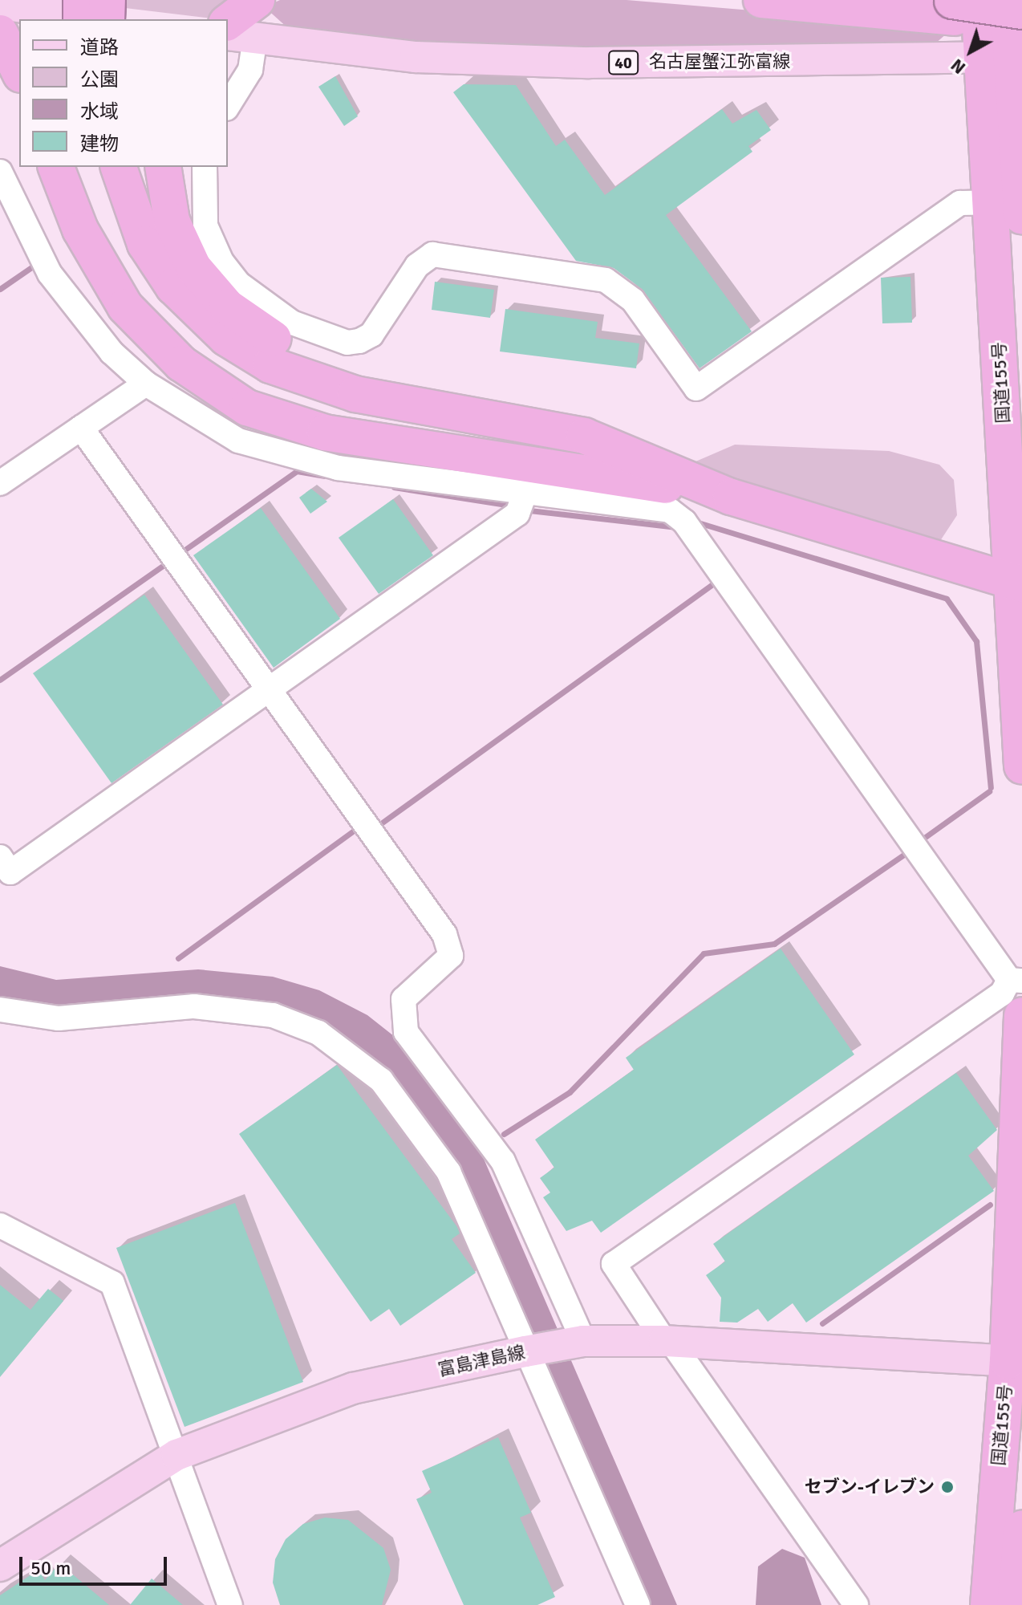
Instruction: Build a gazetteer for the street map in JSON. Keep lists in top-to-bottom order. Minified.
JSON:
{"streets":{"highway":["国道155号"],"main road":["名古屋蟹江弥富線","40","富島津島線"]},"crossings":[["名古屋蟹江弥富線","国道155号"],["国道155号","富島津島線"]],"places":["セブン-イレブン"],"legend":["道路","公園","水域","建物"],"scale_bar":"50 m","north":"bottom left"}
